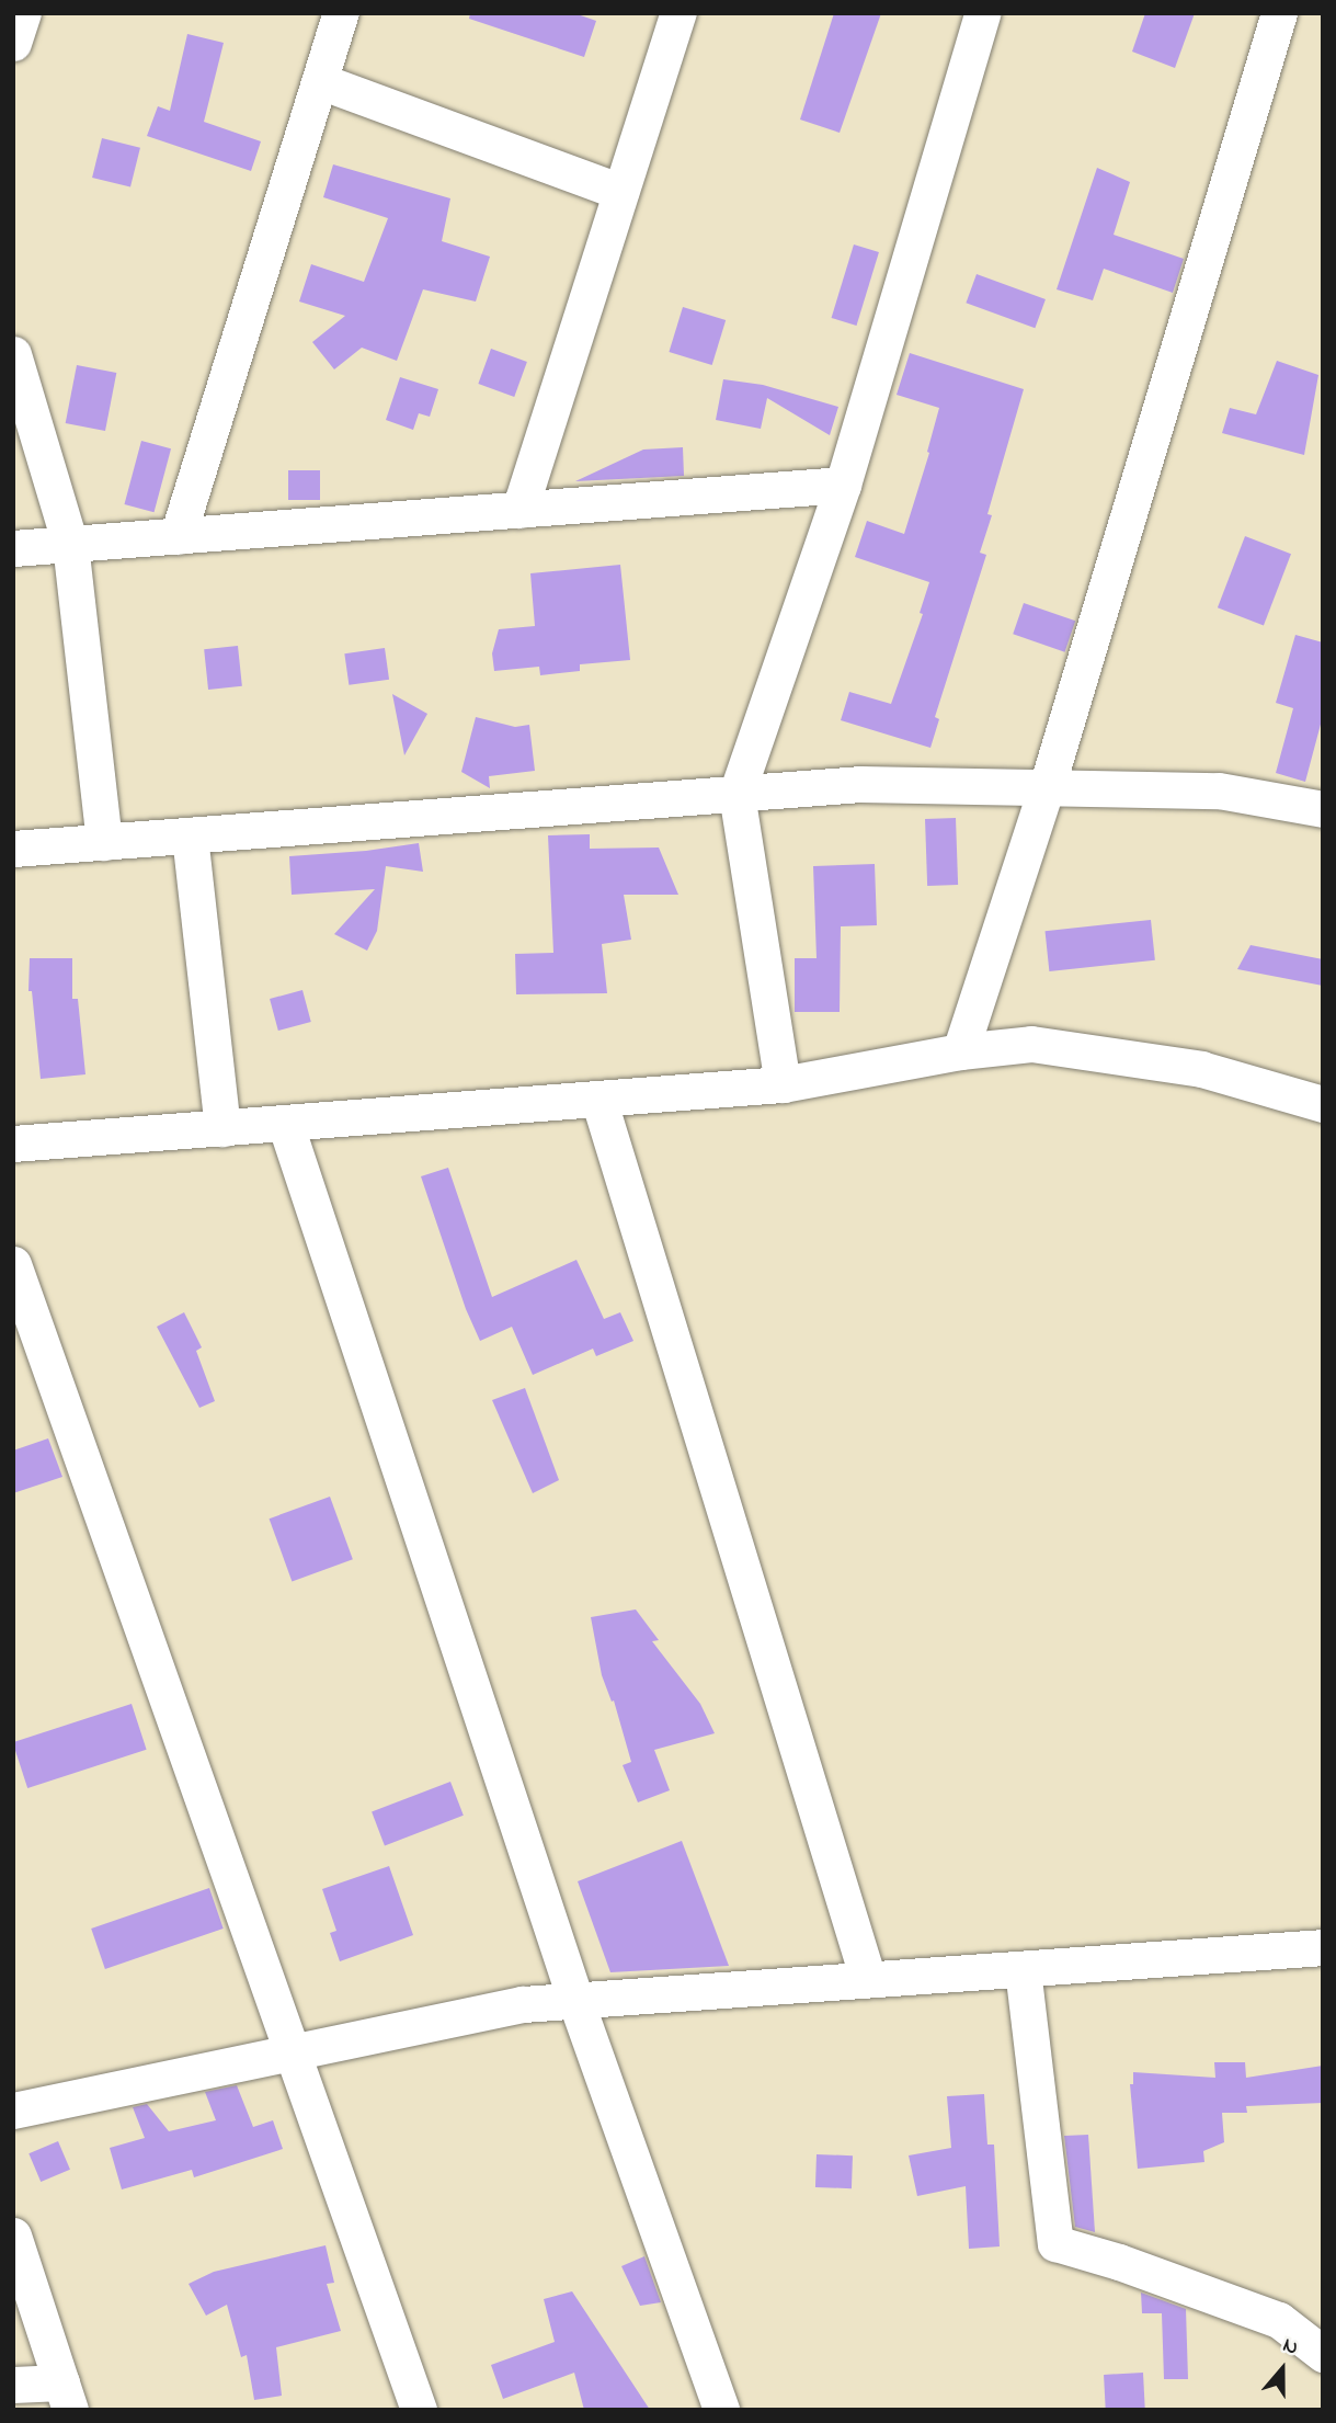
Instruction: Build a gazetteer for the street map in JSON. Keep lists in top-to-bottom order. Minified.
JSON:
{"north":"top"}
